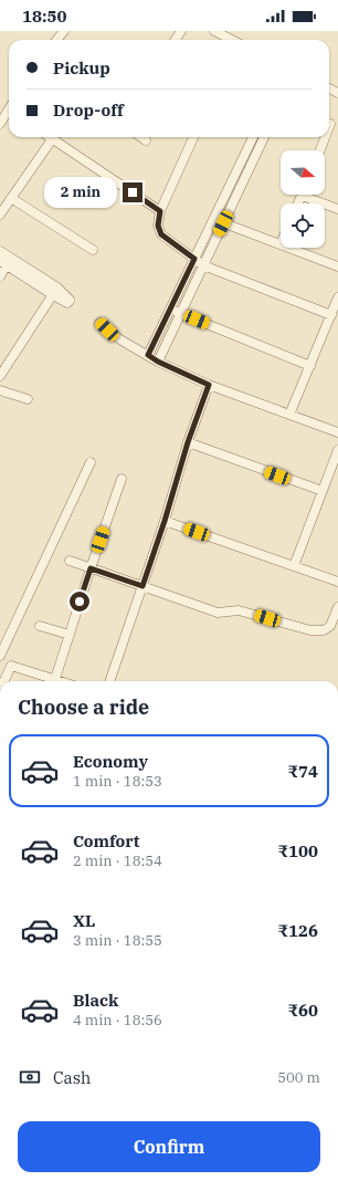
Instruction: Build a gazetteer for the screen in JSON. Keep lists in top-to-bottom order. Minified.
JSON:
{"north":"right","page":{"status":"18:50","banner":["Pickup","Drop-off"],"bubble":"2 min","heading":"Choose a ride","list":[{"name":"Economy","note":"1 min · 18:53","value":"₹74"},{"name":"Comfort","note":"2 min · 18:54","value":"₹100"},{"name":"XL","note":"3 min · 18:55","value":"₹126"},{"name":"Black","note":"4 min · 18:56","value":"₹60"}],"pay":["Cash","500 m"],"buttons":"Confirm"}}
